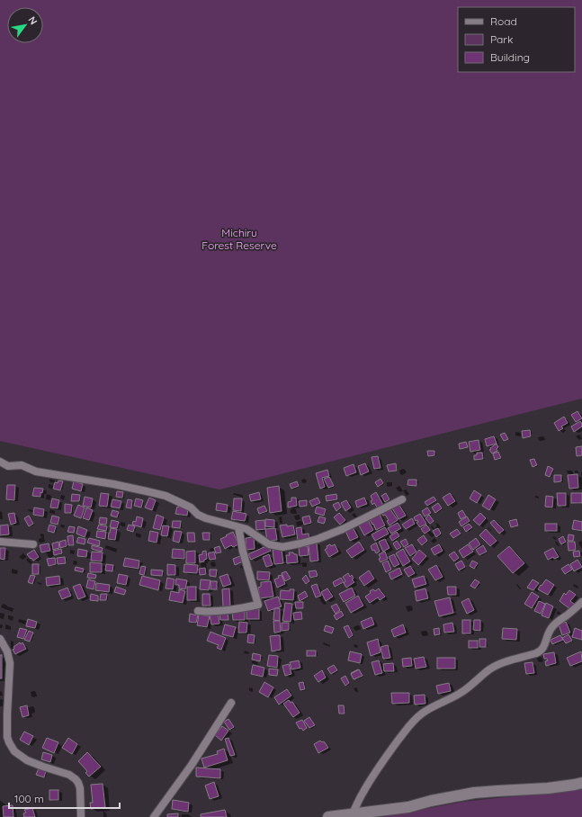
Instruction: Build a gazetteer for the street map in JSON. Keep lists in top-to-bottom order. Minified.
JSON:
{"parks":["Michiru Forest Reserve"],"legend":["Road","Park","Building"],"scale_bar":"100 m","north":"top right"}
